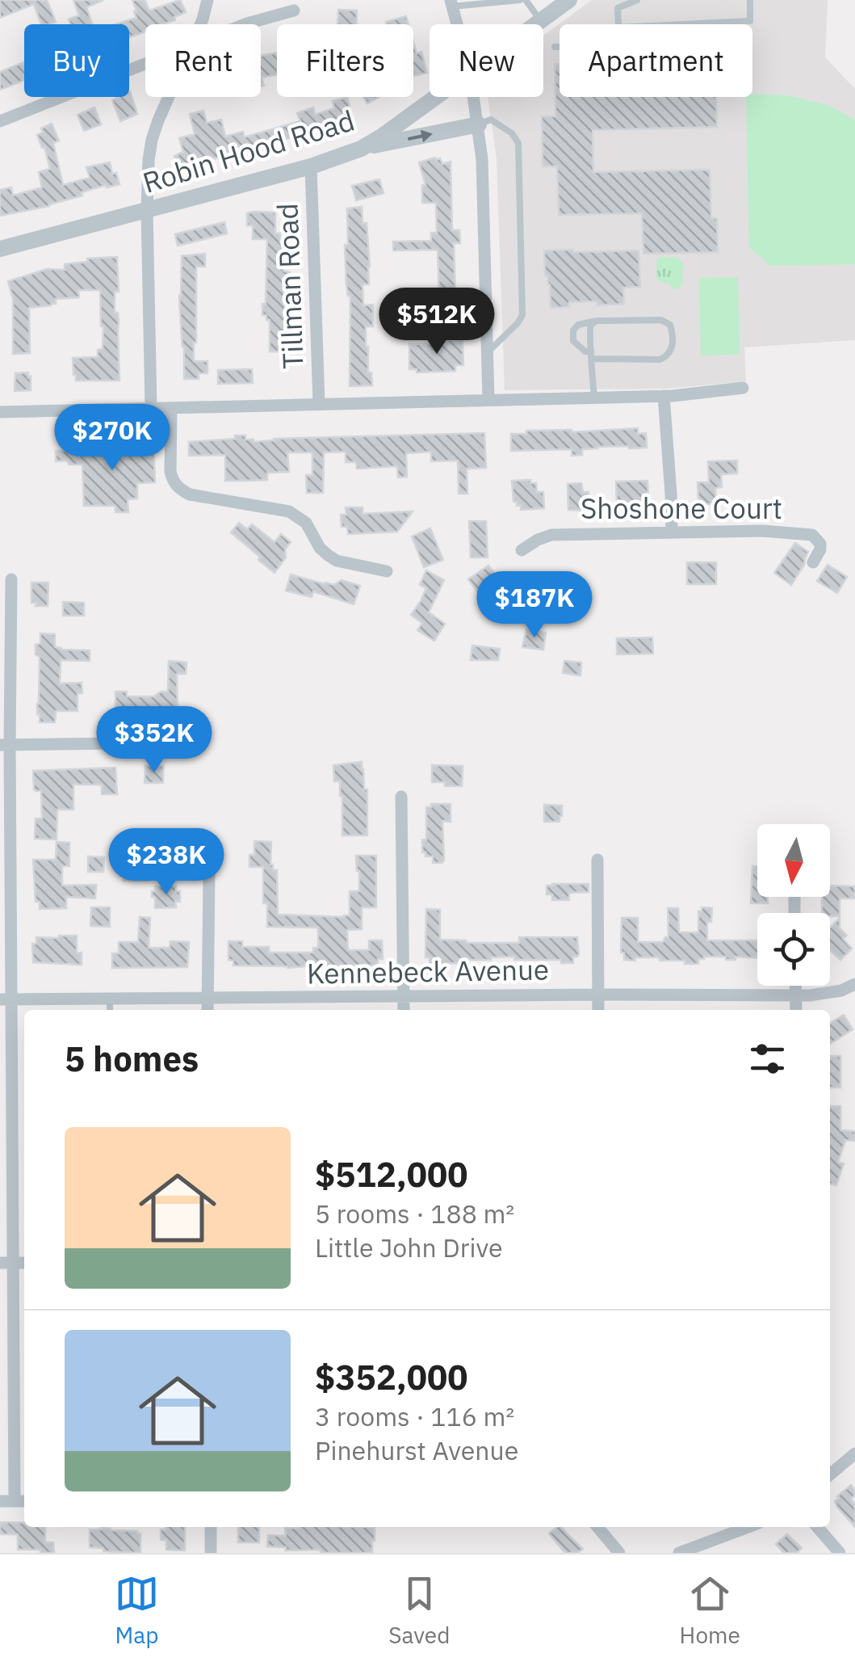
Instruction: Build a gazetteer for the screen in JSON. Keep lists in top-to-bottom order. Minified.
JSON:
{"streets":{"street":["Robin Hood Road","Tillman Road","Shoshone Court","Kennebeck Avenue"]},"crossings":[["Robin Hood Road","Tillman Road"]],"north":"bottom","page":{"chip":["Buy","Rent","Filters","New","Apartment"],"price":["$512K","$270K","$187K","$352K","$238K"],"heading":"5 homes","list":[{"name":"$512,000","note":"5 rooms · 188 m² · Little John Drive"},{"name":"$352,000","note":"3 rooms · 116 m² · Pinehurst Avenue"}],"tabs":["Map","Saved","Home"]}}
